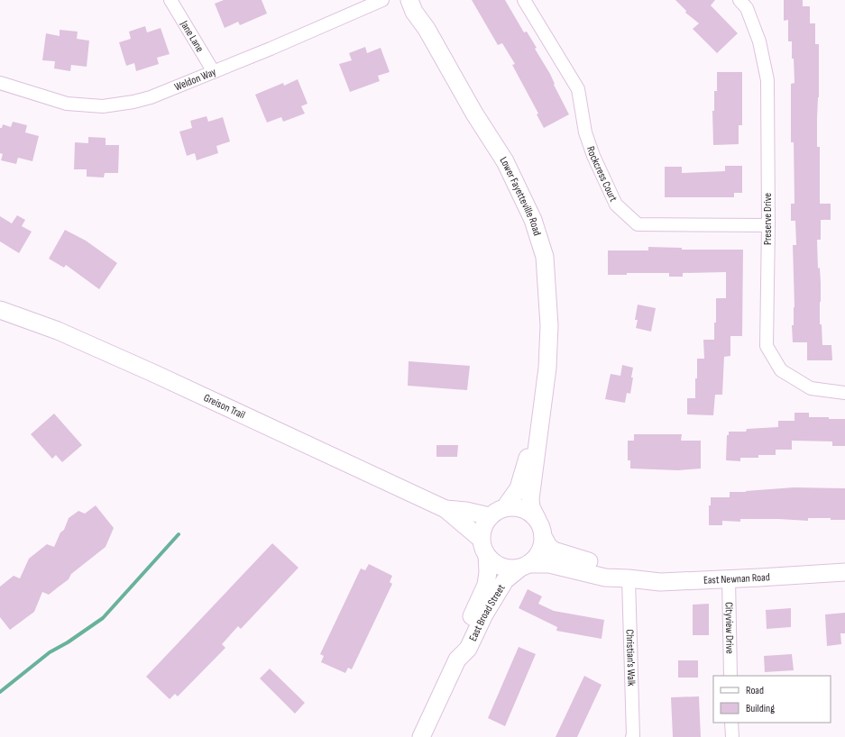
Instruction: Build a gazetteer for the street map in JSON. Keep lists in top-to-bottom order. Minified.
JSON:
{"streets":{"street":["Jane Lane","Weldon Way","Rockcress Court","Lower Fayetteville Road","Preserve Drive","Greison Trail","East Newnan Road","East Broad Street","Cityview Drive","Christian's Walk"]},"crossings":[["Jane Lane","Weldon Way"],["Rockcress Court","Preserve Drive"],["Lower Fayetteville Road","Greison Trail"],["Lower Fayetteville Road","East Newnan Road"],["Lower Fayetteville Road","East Broad Street"],["Greison Trail","East Newnan Road"],["Greison Trail","East Broad Street"],["East Newnan Road","East Broad Street"],["East Newnan Road","Cityview Drive"],["East Newnan Road","Christian's Walk"]],"legend":["Road","Building"]}
